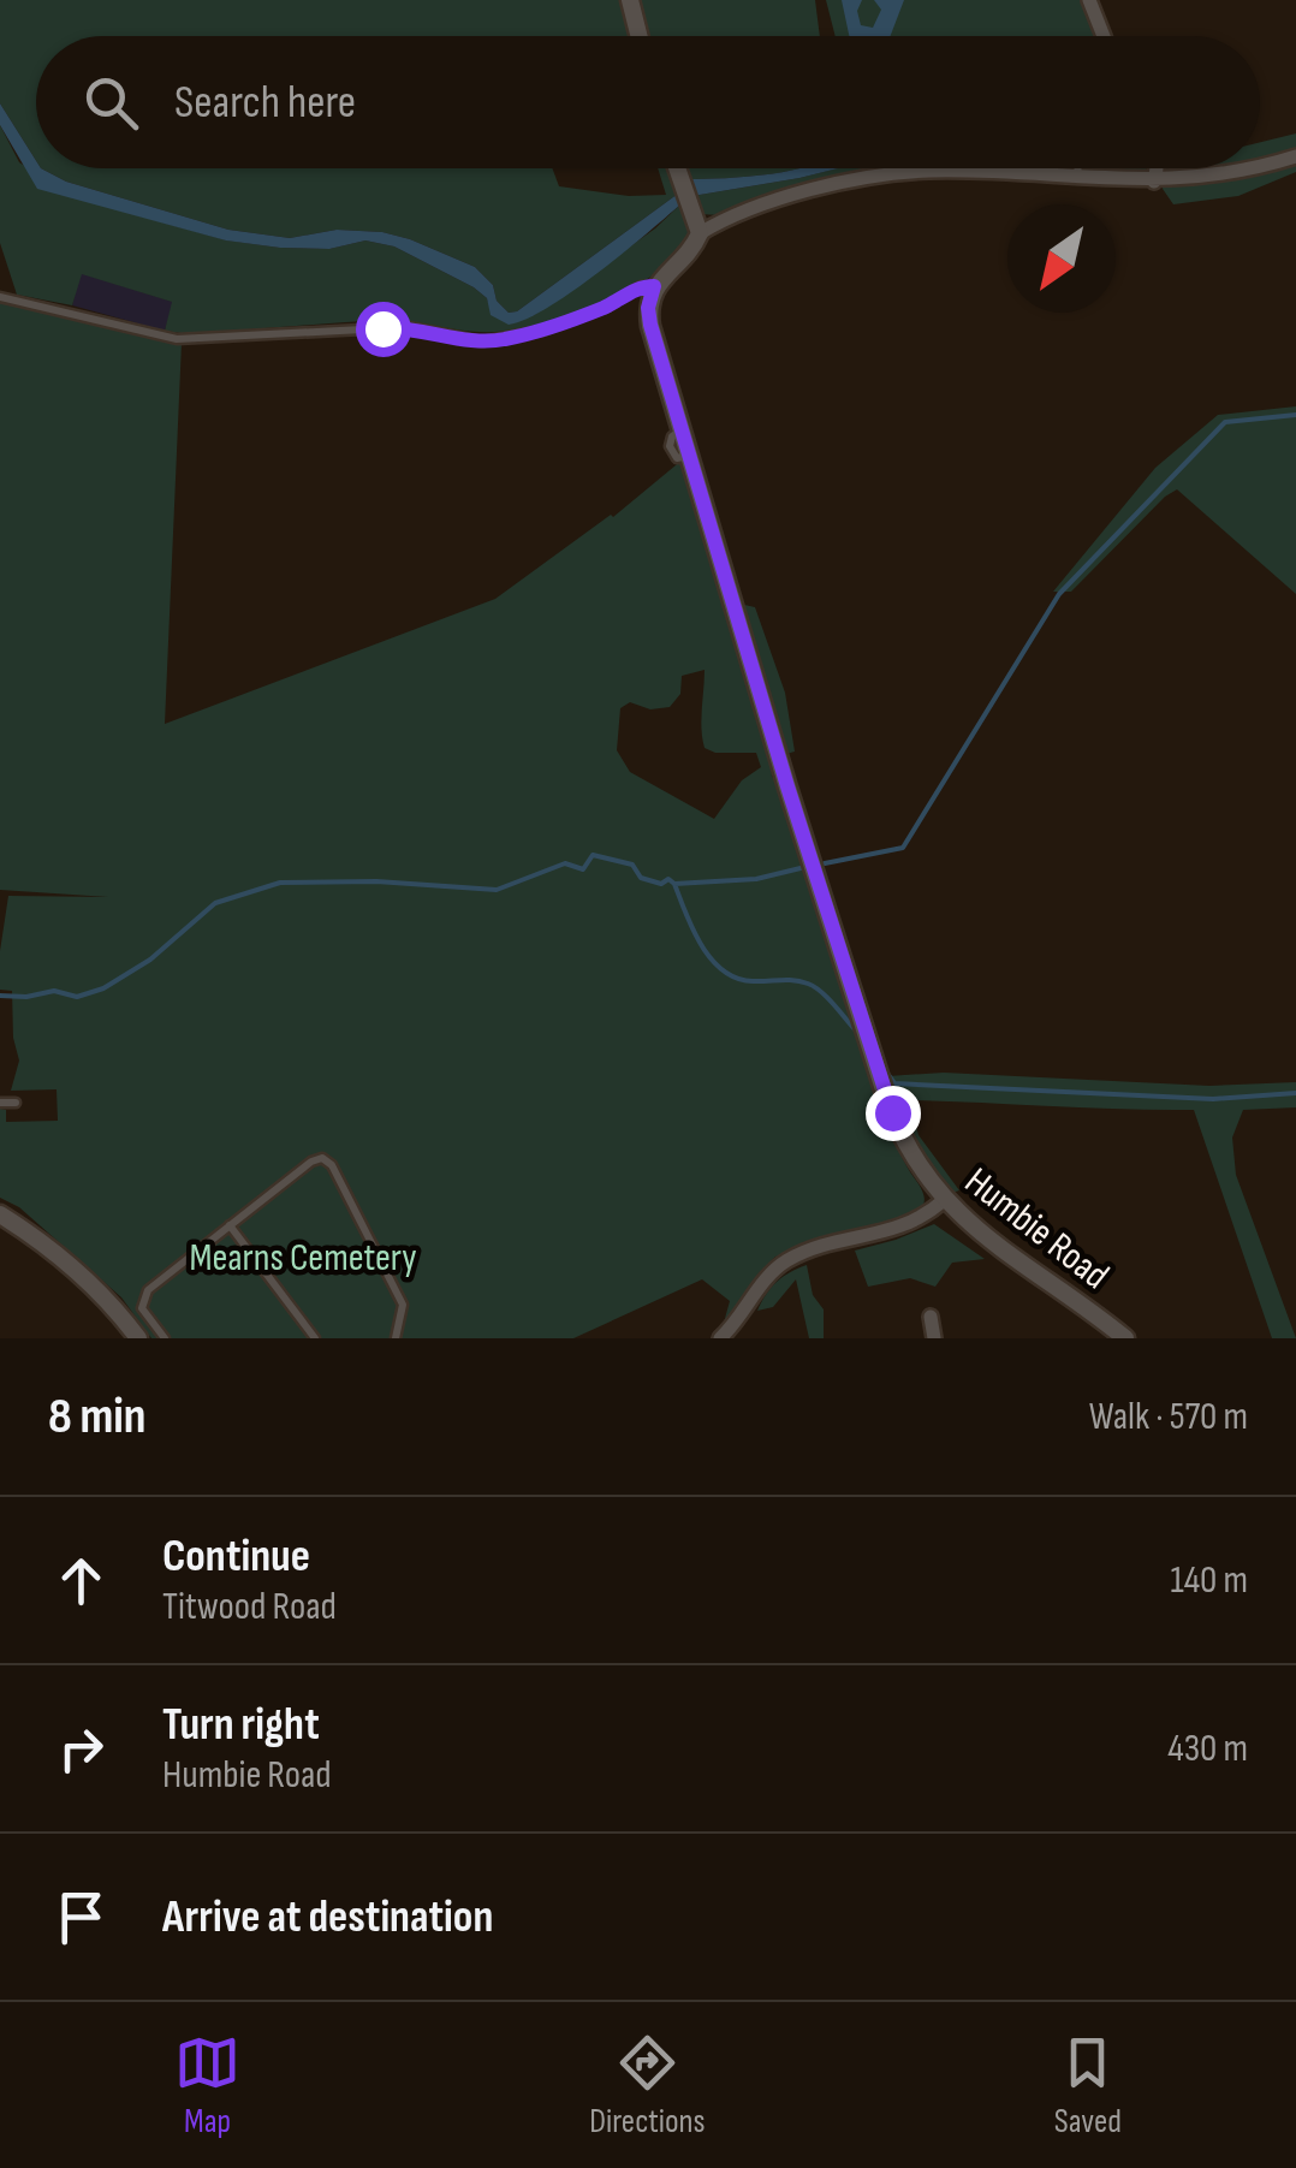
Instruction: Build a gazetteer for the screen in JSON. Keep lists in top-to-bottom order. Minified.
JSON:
{"streets":{"street":["Humbie Road"]},"parks":["Mearns Cemetery"],"north":"bottom left","page":{"search":"Search here","heading":["8 min","Walk · 570 m"],"list":[["Continue","Titwood Road","140 m"],["Turn right","Humbie Road","430 m"],"Arrive at destination"],"nav":["Map","Directions","Saved"]}}
